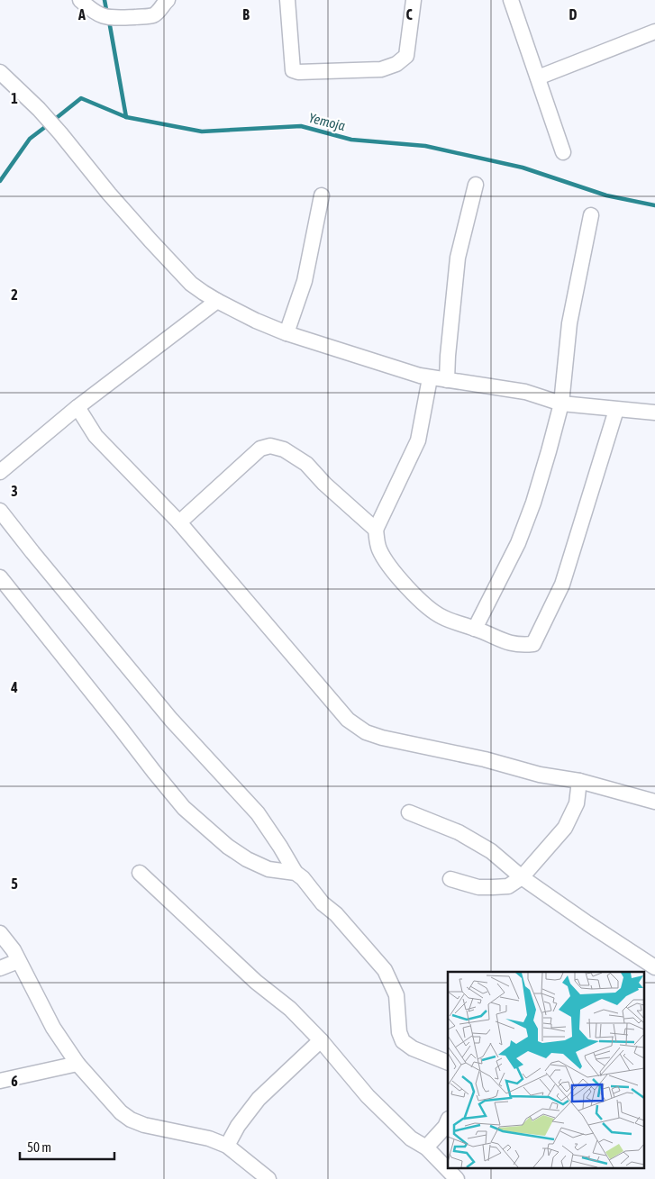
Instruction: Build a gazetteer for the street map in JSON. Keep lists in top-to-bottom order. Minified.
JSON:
{"water":["Yemoja"],"scale_bar":"50 m","grid":{"columns":["A","B","C","D"],"rows":["1","2","3","4","5","6"]}}
